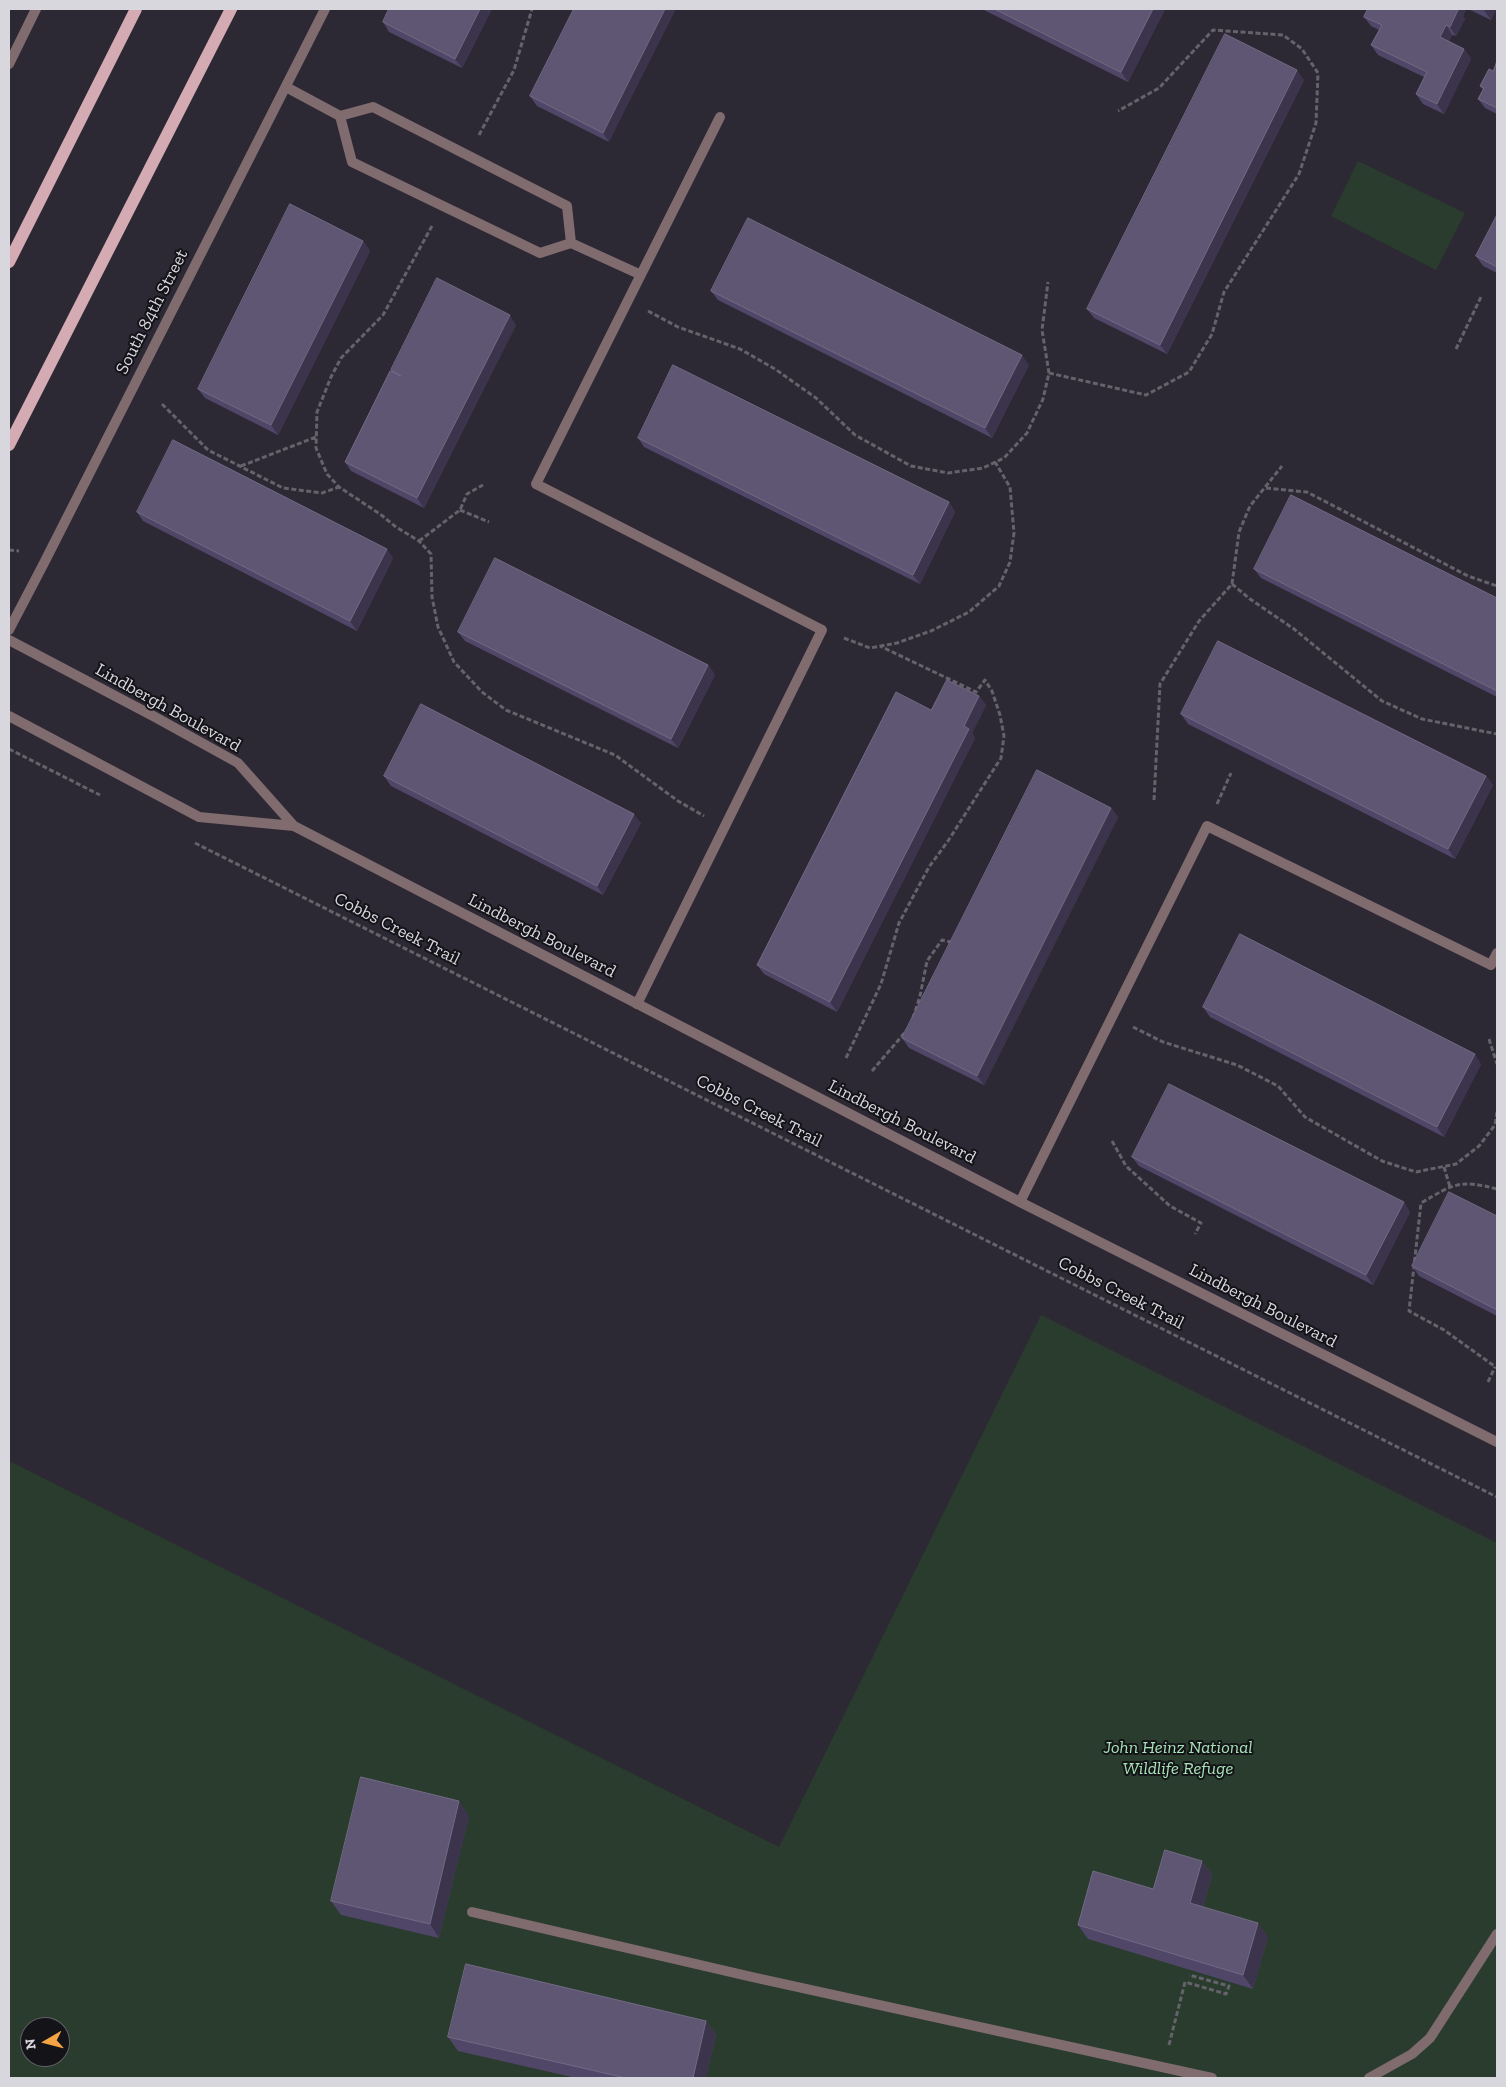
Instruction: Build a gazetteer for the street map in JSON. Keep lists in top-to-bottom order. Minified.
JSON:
{"streets":{"street":["South 84th Street","Lindbergh Boulevard"],"path":["Cobbs Creek Trail"]},"parks":["John Heinz National Wildlife Refuge"],"north":"left"}
